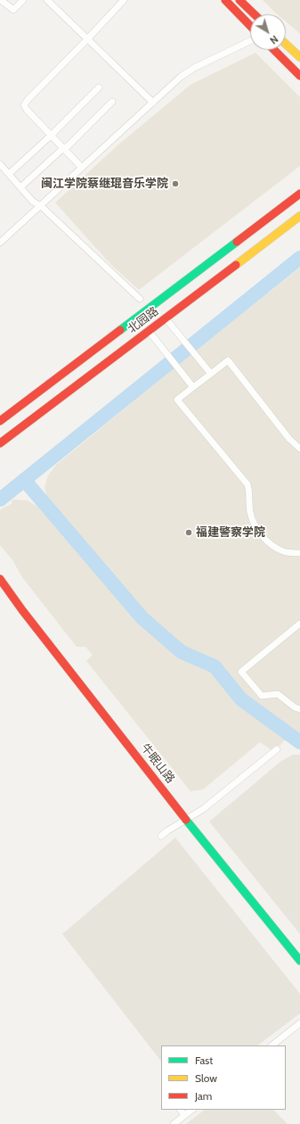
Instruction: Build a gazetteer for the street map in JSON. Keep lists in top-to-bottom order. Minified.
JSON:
{"streets":{"main road":["北园路","牛眠山路"]},"places":["闽江学院蔡继琨音乐学院","福建警察学院"],"legend":["Fast","Slow","Jam"],"north":"bottom right"}
